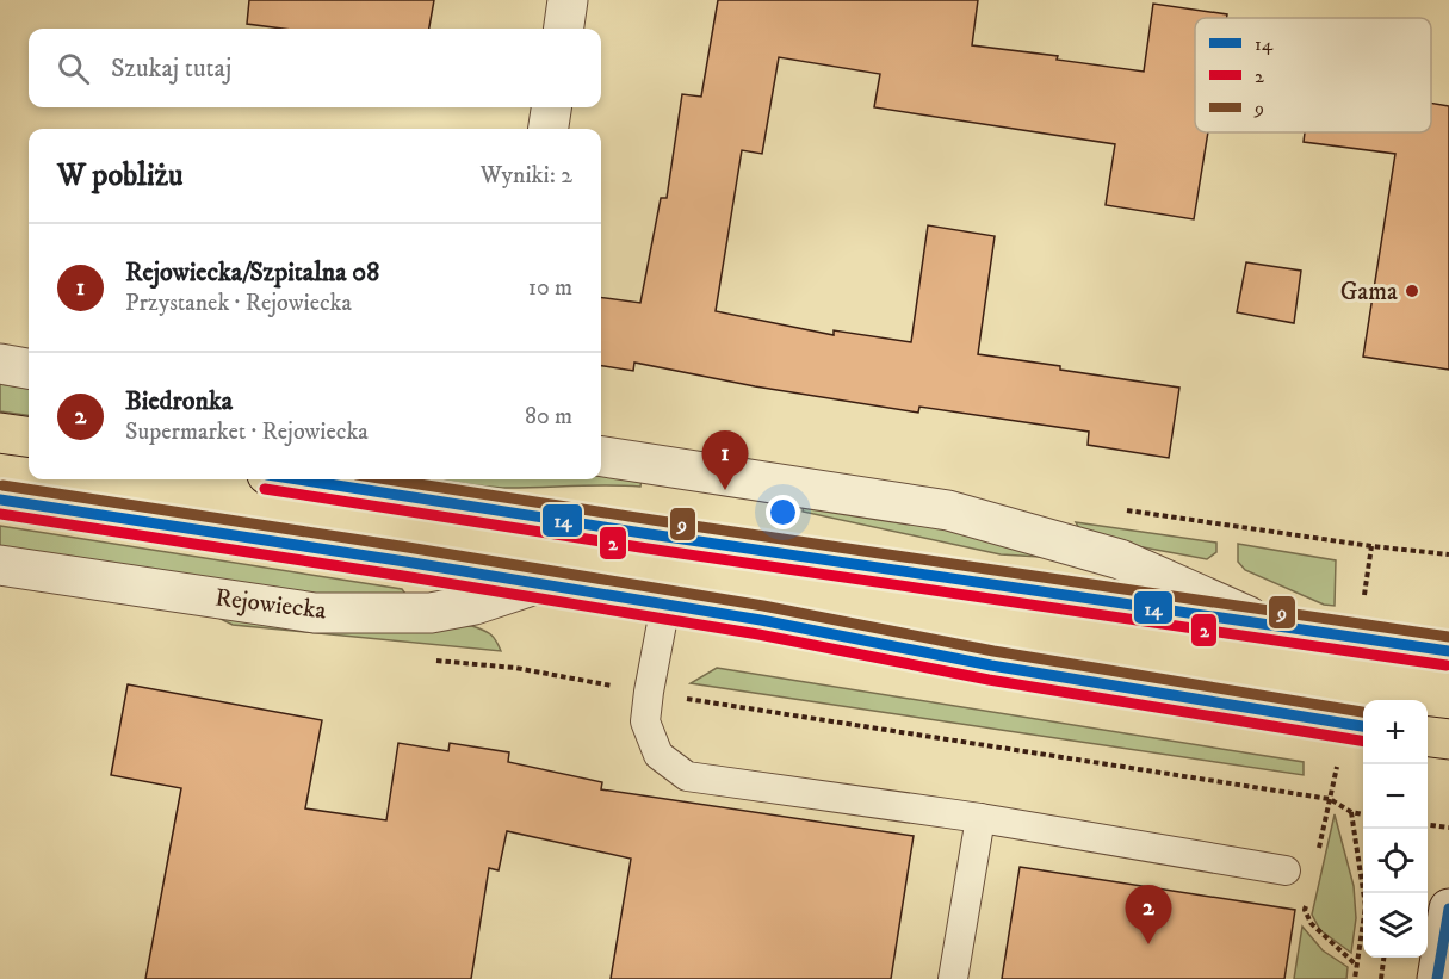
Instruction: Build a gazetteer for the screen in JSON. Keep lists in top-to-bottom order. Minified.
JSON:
{"streets":{"highway":["Rejowiecka"]},"places":["Gama"],"lines":["transit line 14","transit line 9","transit line 2"],"legend":["14","2","9"],"page":{"search":"Szukaj tutaj","heading":["W pobliżu","Wyniki: 2"],"list":[{"mark":"1","name":"Rejowiecka/Szpitalna 08","note":"Przystanek · Rejowiecka","value":"10 m"},{"mark":"2","name":"Biedronka","note":"Supermarket · Rejowiecka","value":"80 m"}],"pins":["1","2"],"map_buttons":["+","−"]}}
